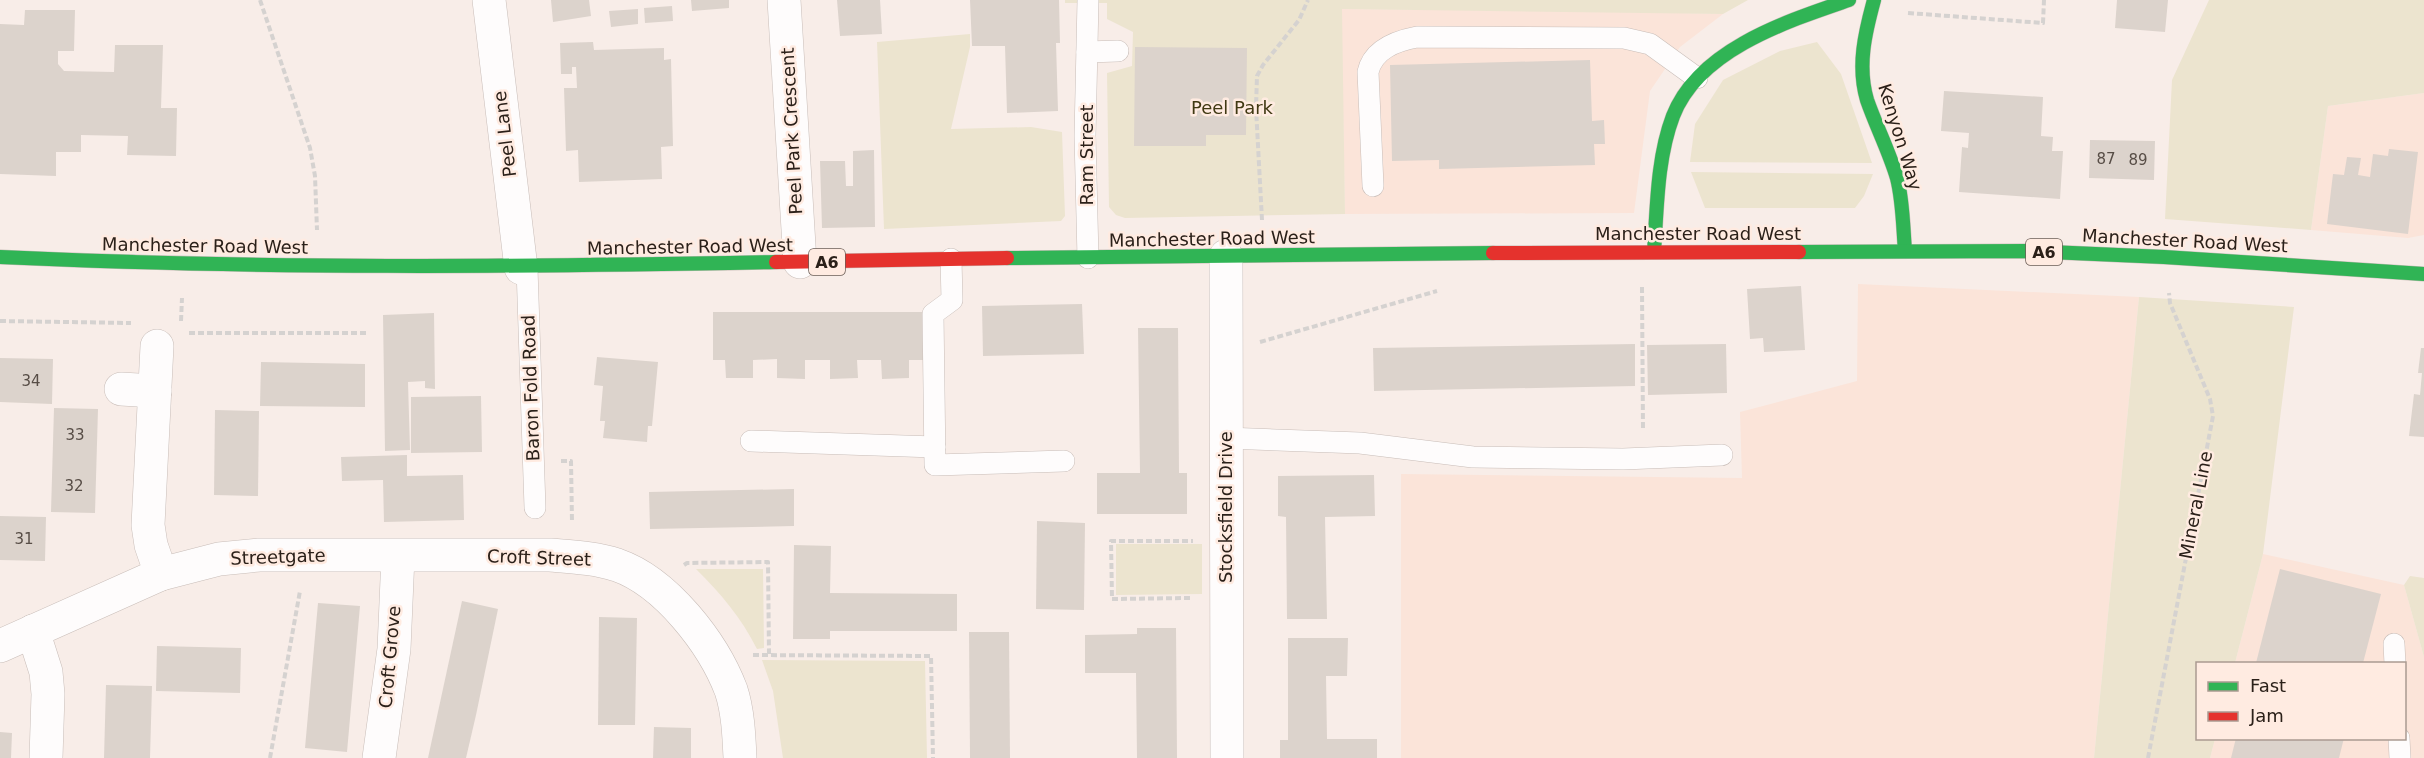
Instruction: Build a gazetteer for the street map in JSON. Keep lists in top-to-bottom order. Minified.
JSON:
{"streets":{"main road":["Kenyon Way","Manchester Road West","A6"],"street":["Peel Park Crescent","Peel Lane","Stocksfield Drive","Streetgate","Croft Street","Croft Grove"],"lane":["Ram Street","Baron Fold Road"],"path":["Mineral Line"]},"crossings":[["Peel Park Crescent","Manchester Road West"],["Peel Lane","Manchester Road West"],["Peel Lane","Baron Fold Road"],["Kenyon Way","Manchester Road West"],["Ram Street","Manchester Road West"],["Manchester Road West","Baron Fold Road"],["Manchester Road West","Mineral Line"],["Manchester Road West","Stocksfield Drive"],["Streetgate","Croft Street"],["Streetgate","Croft Grove"],["Croft Street","Croft Grove"]],"parks":["Peel Park"],"house_numbers":["87","89","34","33","32","31"],"legend":["Fast","Jam"]}
